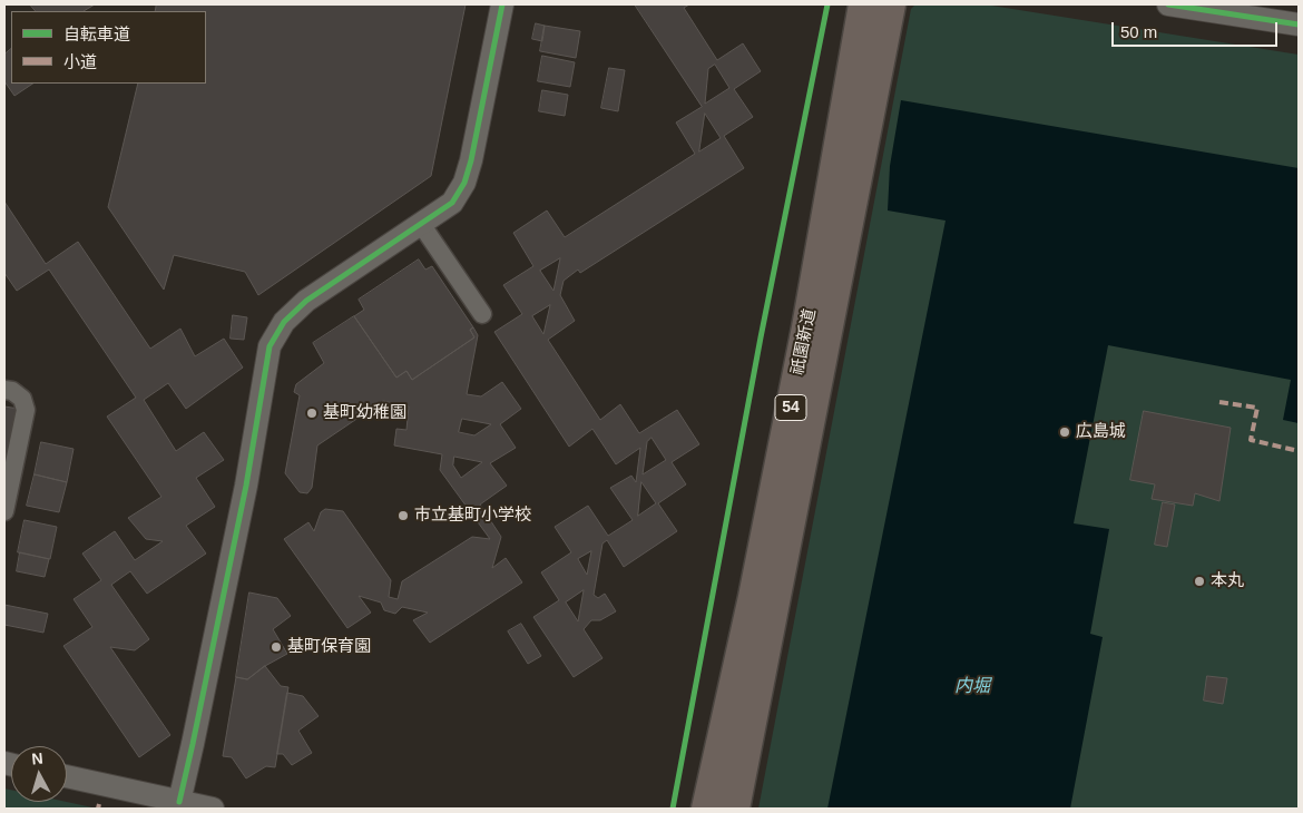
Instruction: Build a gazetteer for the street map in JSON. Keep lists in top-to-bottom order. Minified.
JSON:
{"streets":{"highway":["祇園新道","54"]},"water":["内堀"],"places":["基町幼稚園","広島城","市立基町小学校","本丸","基町保育園"],"legend":["自転車道","小道"],"scale_bar":"50 m","north":"top"}
